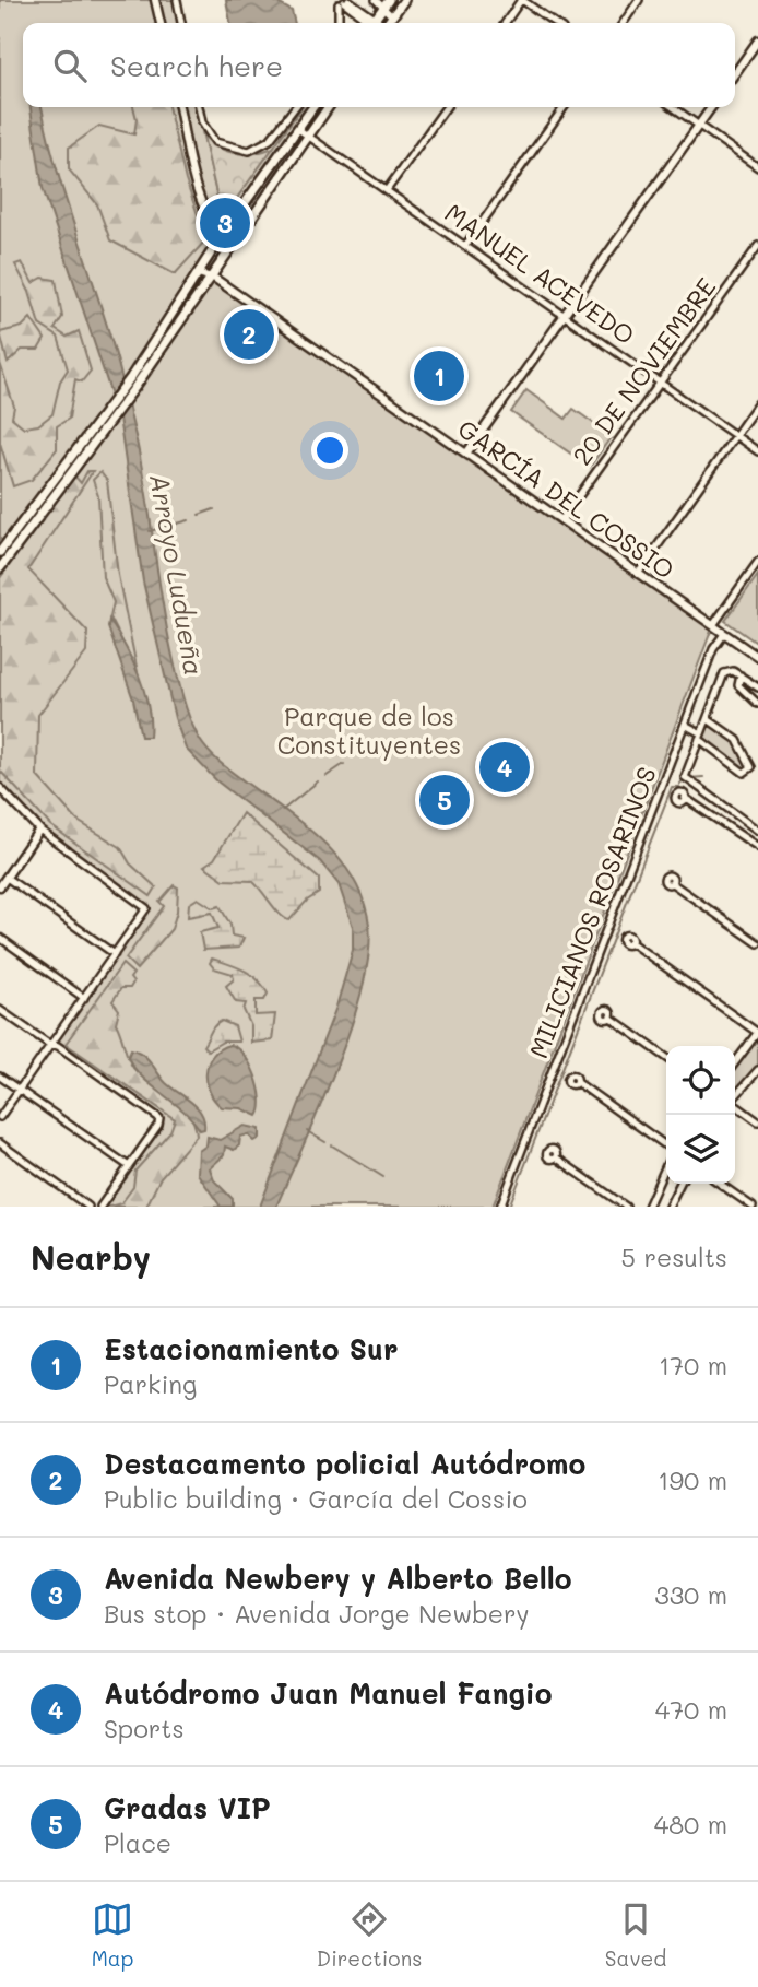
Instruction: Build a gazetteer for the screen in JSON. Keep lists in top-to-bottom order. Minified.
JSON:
{"streets":{"street":["MANUEL ACEVEDO","20 DE NOVIEMBRE","GARCÍA DEL COSSIO","MILICIANOS ROSARINOS"]},"crossings":[["MANUEL ACEVEDO","20 DE NOVIEMBRE"],["20 DE NOVIEMBRE","GARCÍA DEL COSSIO"],["GARCÍA DEL COSSIO","MILICIANOS ROSARINOS"]],"water":["Arroyo Ludueña"],"parks":["Parque de los Constituyentes"],"page":{"search":"Search here","pins":["3","2","1","4","5"],"heading":["Nearby","5 results"],"list":[{"mark":"1","name":"Estacionamiento Sur","note":"Parking","value":"170 m"},{"mark":"2","name":"Destacamento policial Autódromo","note":"Public building · García del Cossio","value":"190 m"},{"mark":"3","name":"Avenida Newbery y Alberto Bello","note":"Bus stop · Avenida Jorge Newbery","value":"330 m"},{"mark":"4","name":"Autódromo Juan Manuel Fangio","note":"Sports","value":"470 m"},{"mark":"5","name":"Gradas VIP","note":"Place","value":"480 m"}],"nav":["Map","Directions","Saved"]}}
